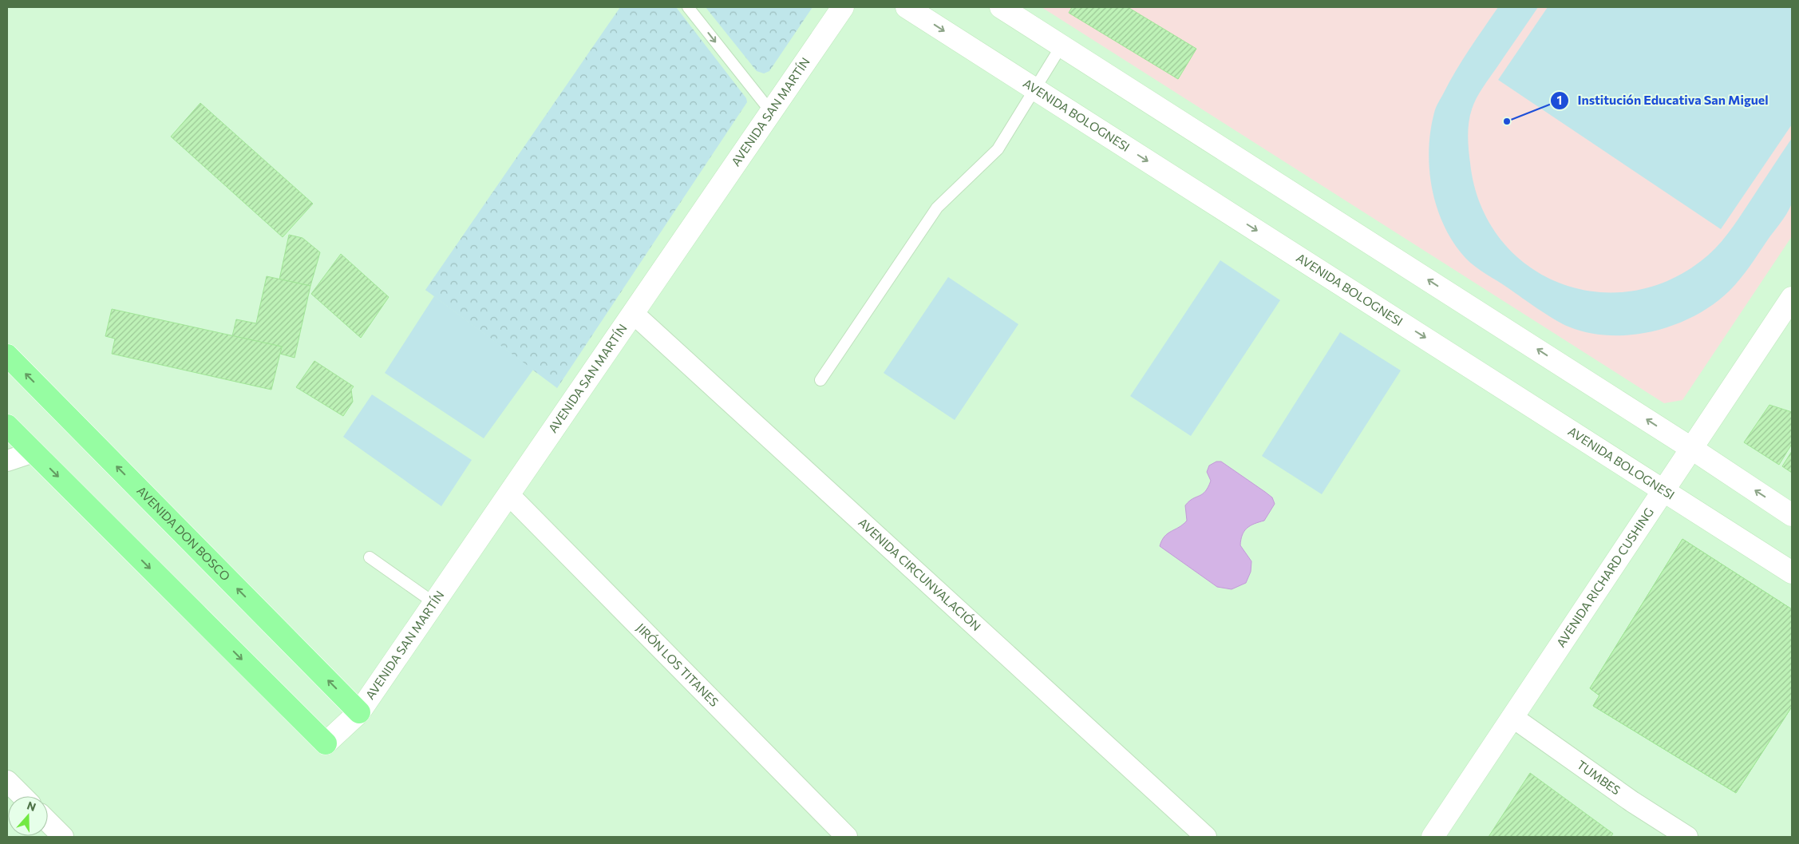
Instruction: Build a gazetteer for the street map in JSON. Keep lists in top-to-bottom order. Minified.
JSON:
{"streets":{"main road":["AVENIDA SAN MARTÍN","AVENIDA BOLOGNESI","AVENIDA DON BOSCO","AVENIDA RICHARD CUSHING"],"street":["AVENIDA CIRCUNVALACIÓN","JIRÓN LOS TITANES","TUMBES"]},"crossings":[["AVENIDA SAN MARTÍN","AVENIDA DON BOSCO"],["AVENIDA SAN MARTÍN","AVENIDA CIRCUNVALACIÓN"],["AVENIDA SAN MARTÍN","JIRÓN LOS TITANES"],["AVENIDA BOLOGNESI","AVENIDA RICHARD CUSHING"],["AVENIDA RICHARD CUSHING","TUMBES"]],"one_way":["AVENIDA DON BOSCO"],"places":["Institución Educativa San Miguel"],"north":"top"}
